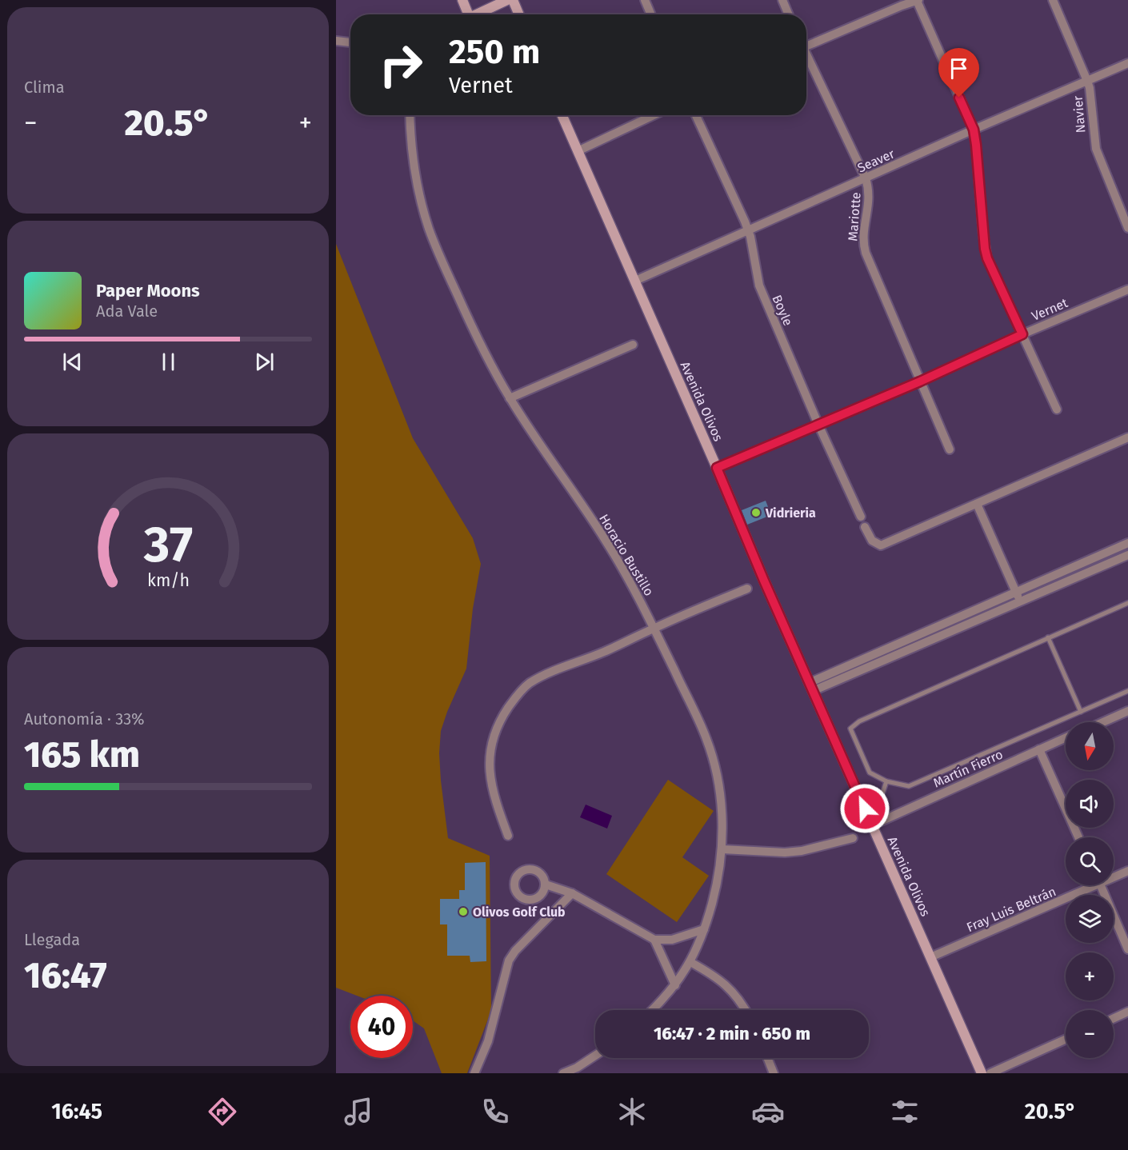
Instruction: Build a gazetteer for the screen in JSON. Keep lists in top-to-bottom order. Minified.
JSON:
{"streets":{"street":["Navier","Seaver","Mariotte","Vernet","Boyle","Avenida Olivos","Horacio Bustillo","Martín Fierro","Fray Luis Beltrán"]},"crossings":[["Navier","Seaver"],["Seaver","Mariotte"],["Seaver","Boyle"],["Seaver","Avenida Olivos"],["Mariotte","Vernet"],["Vernet","Boyle"],["Vernet","Avenida Olivos"],["Avenida Olivos","Martín Fierro"],["Avenida Olivos","Fray Luis Beltrán"]],"places":["Vidrieria","Olivos Golf Club"],"north":"bottom","page":{"tile":["Clima",["Autonomía · 33%","165 km"],["Llegada","16:47"]],"turn":["250 m","Vernet"],"heat":["−","20.5°","+"],"song":["Paper Moons","Ada Vale"],"map_buttons":["+","−"],"limit":"40","trip":"16:47 · 2 min · 650 m","tabs":["16:45","20.5°"],"gauge":["37","km/h"]}}
